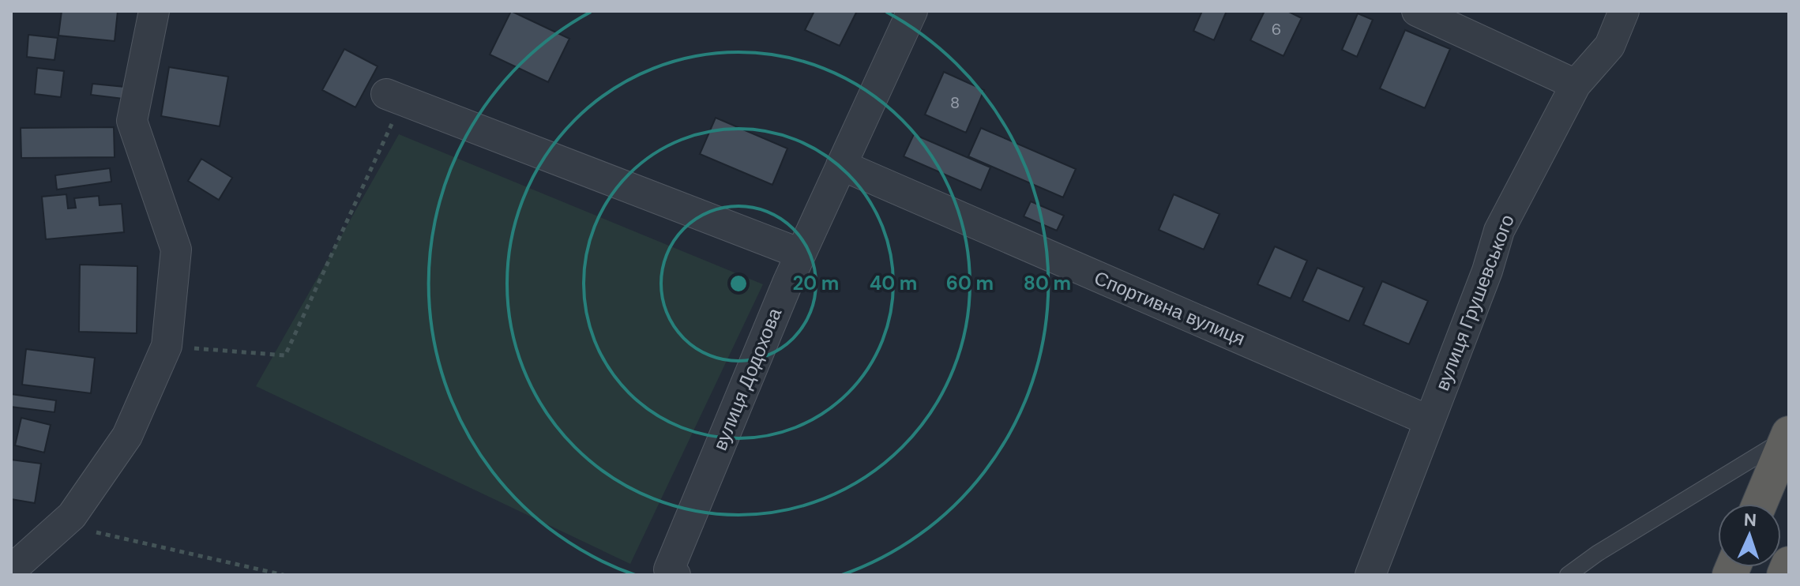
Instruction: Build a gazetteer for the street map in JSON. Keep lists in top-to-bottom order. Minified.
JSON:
{"streets":{"street":["вулиця Грушевського","Спортивна вулиця","вулиця Додохова"]},"crossings":[["вулиця Грушевського","Спортивна вулиця"],["Спортивна вулиця","вулиця Додохова"]],"house_numbers":["6","8"],"north":"top","rings":["20 m","40 m","60 m","80 m"]}
